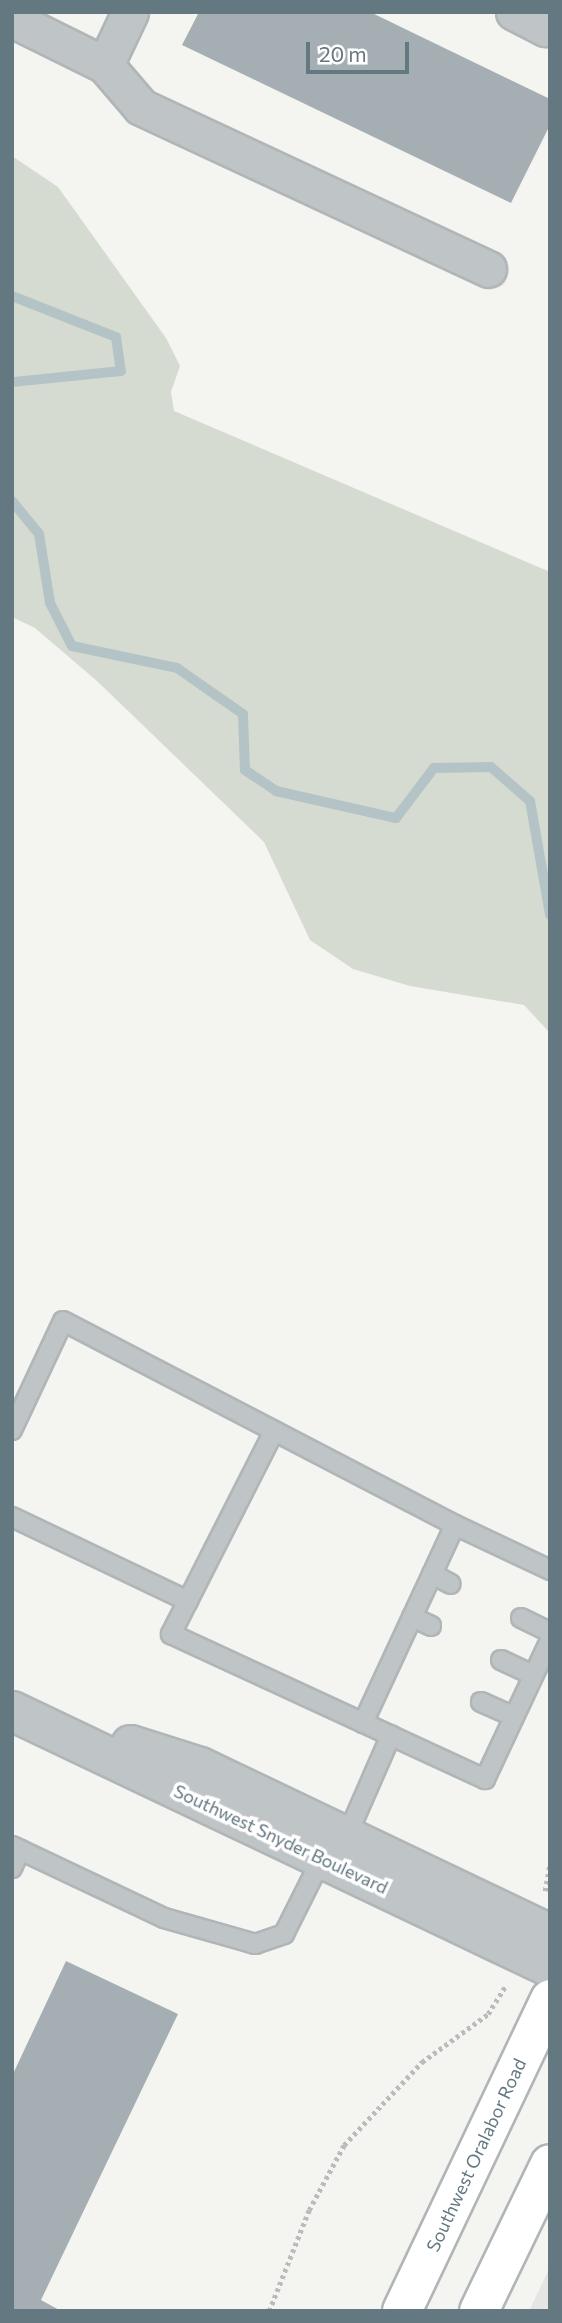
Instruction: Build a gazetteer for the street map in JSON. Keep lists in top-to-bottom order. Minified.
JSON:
{"streets":{"main road":["Southwest Oralabor Road"],"street":["Southwest Snyder Boulevard"]},"scale_bar":"20 m"}
